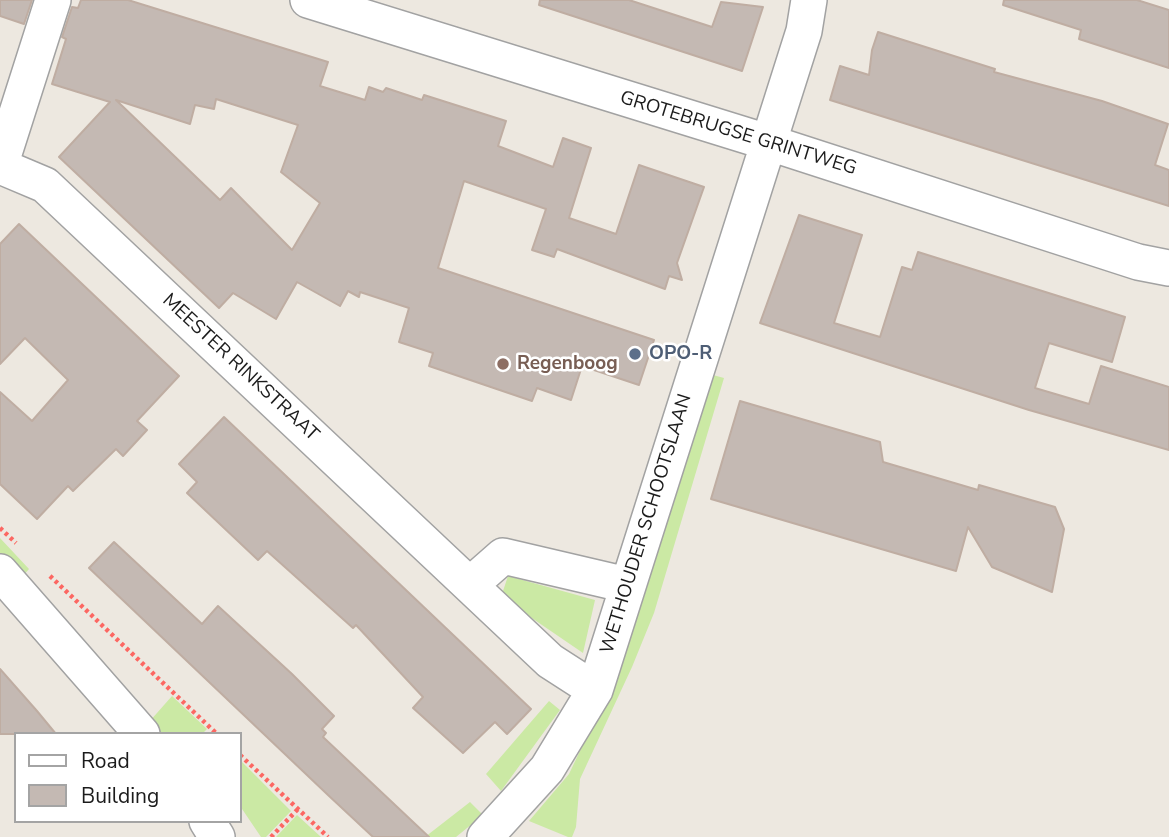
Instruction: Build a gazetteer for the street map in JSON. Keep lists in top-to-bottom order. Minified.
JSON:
{"streets":{"street":["GROTEBRUGSE GRINTWEG","MEESTER RINKSTRAAT","WETHOUDER SCHOOTSLAAN"]},"crossings":[["GROTEBRUGSE GRINTWEG","WETHOUDER SCHOOTSLAAN"],["MEESTER RINKSTRAAT","WETHOUDER SCHOOTSLAAN"]],"places":["OPO-R","Regenboog"],"legend":["Road","Building"]}
